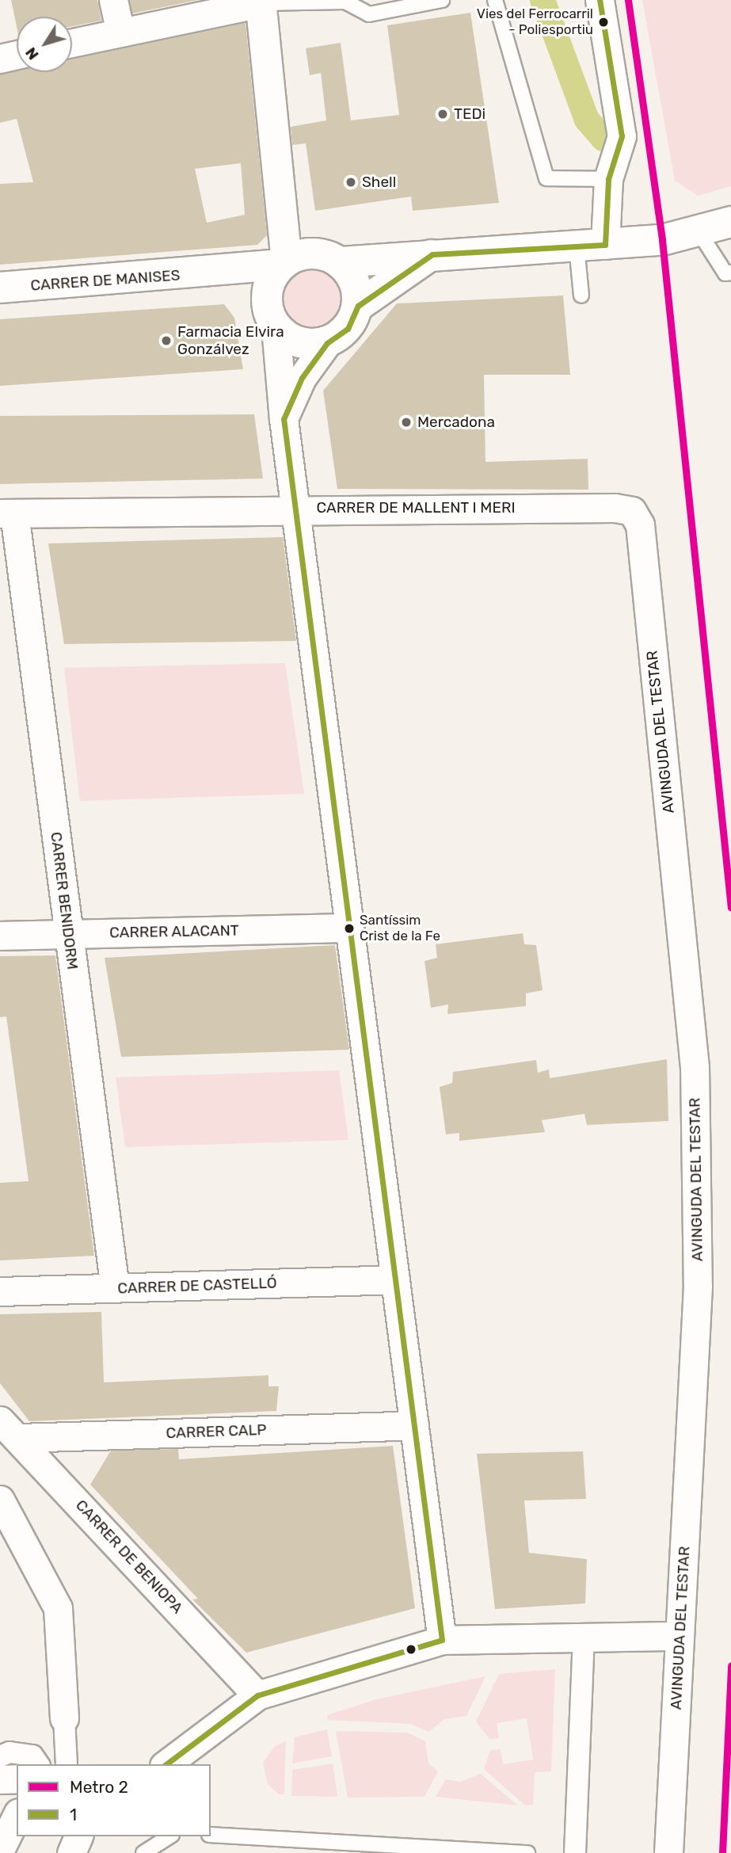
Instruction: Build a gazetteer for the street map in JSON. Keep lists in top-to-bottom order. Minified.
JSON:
{"streets":{"street":["CARRER DE MANISES","CARRER DE MALLENT I MERI","AVINGUDA DEL TESTAR","CARRER BENIDORM","CARRER ALACANT","CARRER DE CASTELLÓ","CARRER CALP","CARRER DE BENIOPA"]},"crossings":[["CARRER DE MALLENT I MERI","AVINGUDA DEL TESTAR"],["CARRER DE MALLENT I MERI","CARRER BENIDORM"],["CARRER BENIDORM","CARRER ALACANT"],["CARRER BENIDORM","CARRER DE CASTELLÓ"],["CARRER CALP","CARRER DE BENIOPA"]],"places":["Vies del Ferrocarril - Poliesportiu","TEDi","Shell","Farmacia Elvira Gonzálvez","Mercadona","Santíssim Crist de la Fe"],"lines":["metro line 2","transit line 1"],"legend":["Metro 2","1"],"north":"bottom left"}
